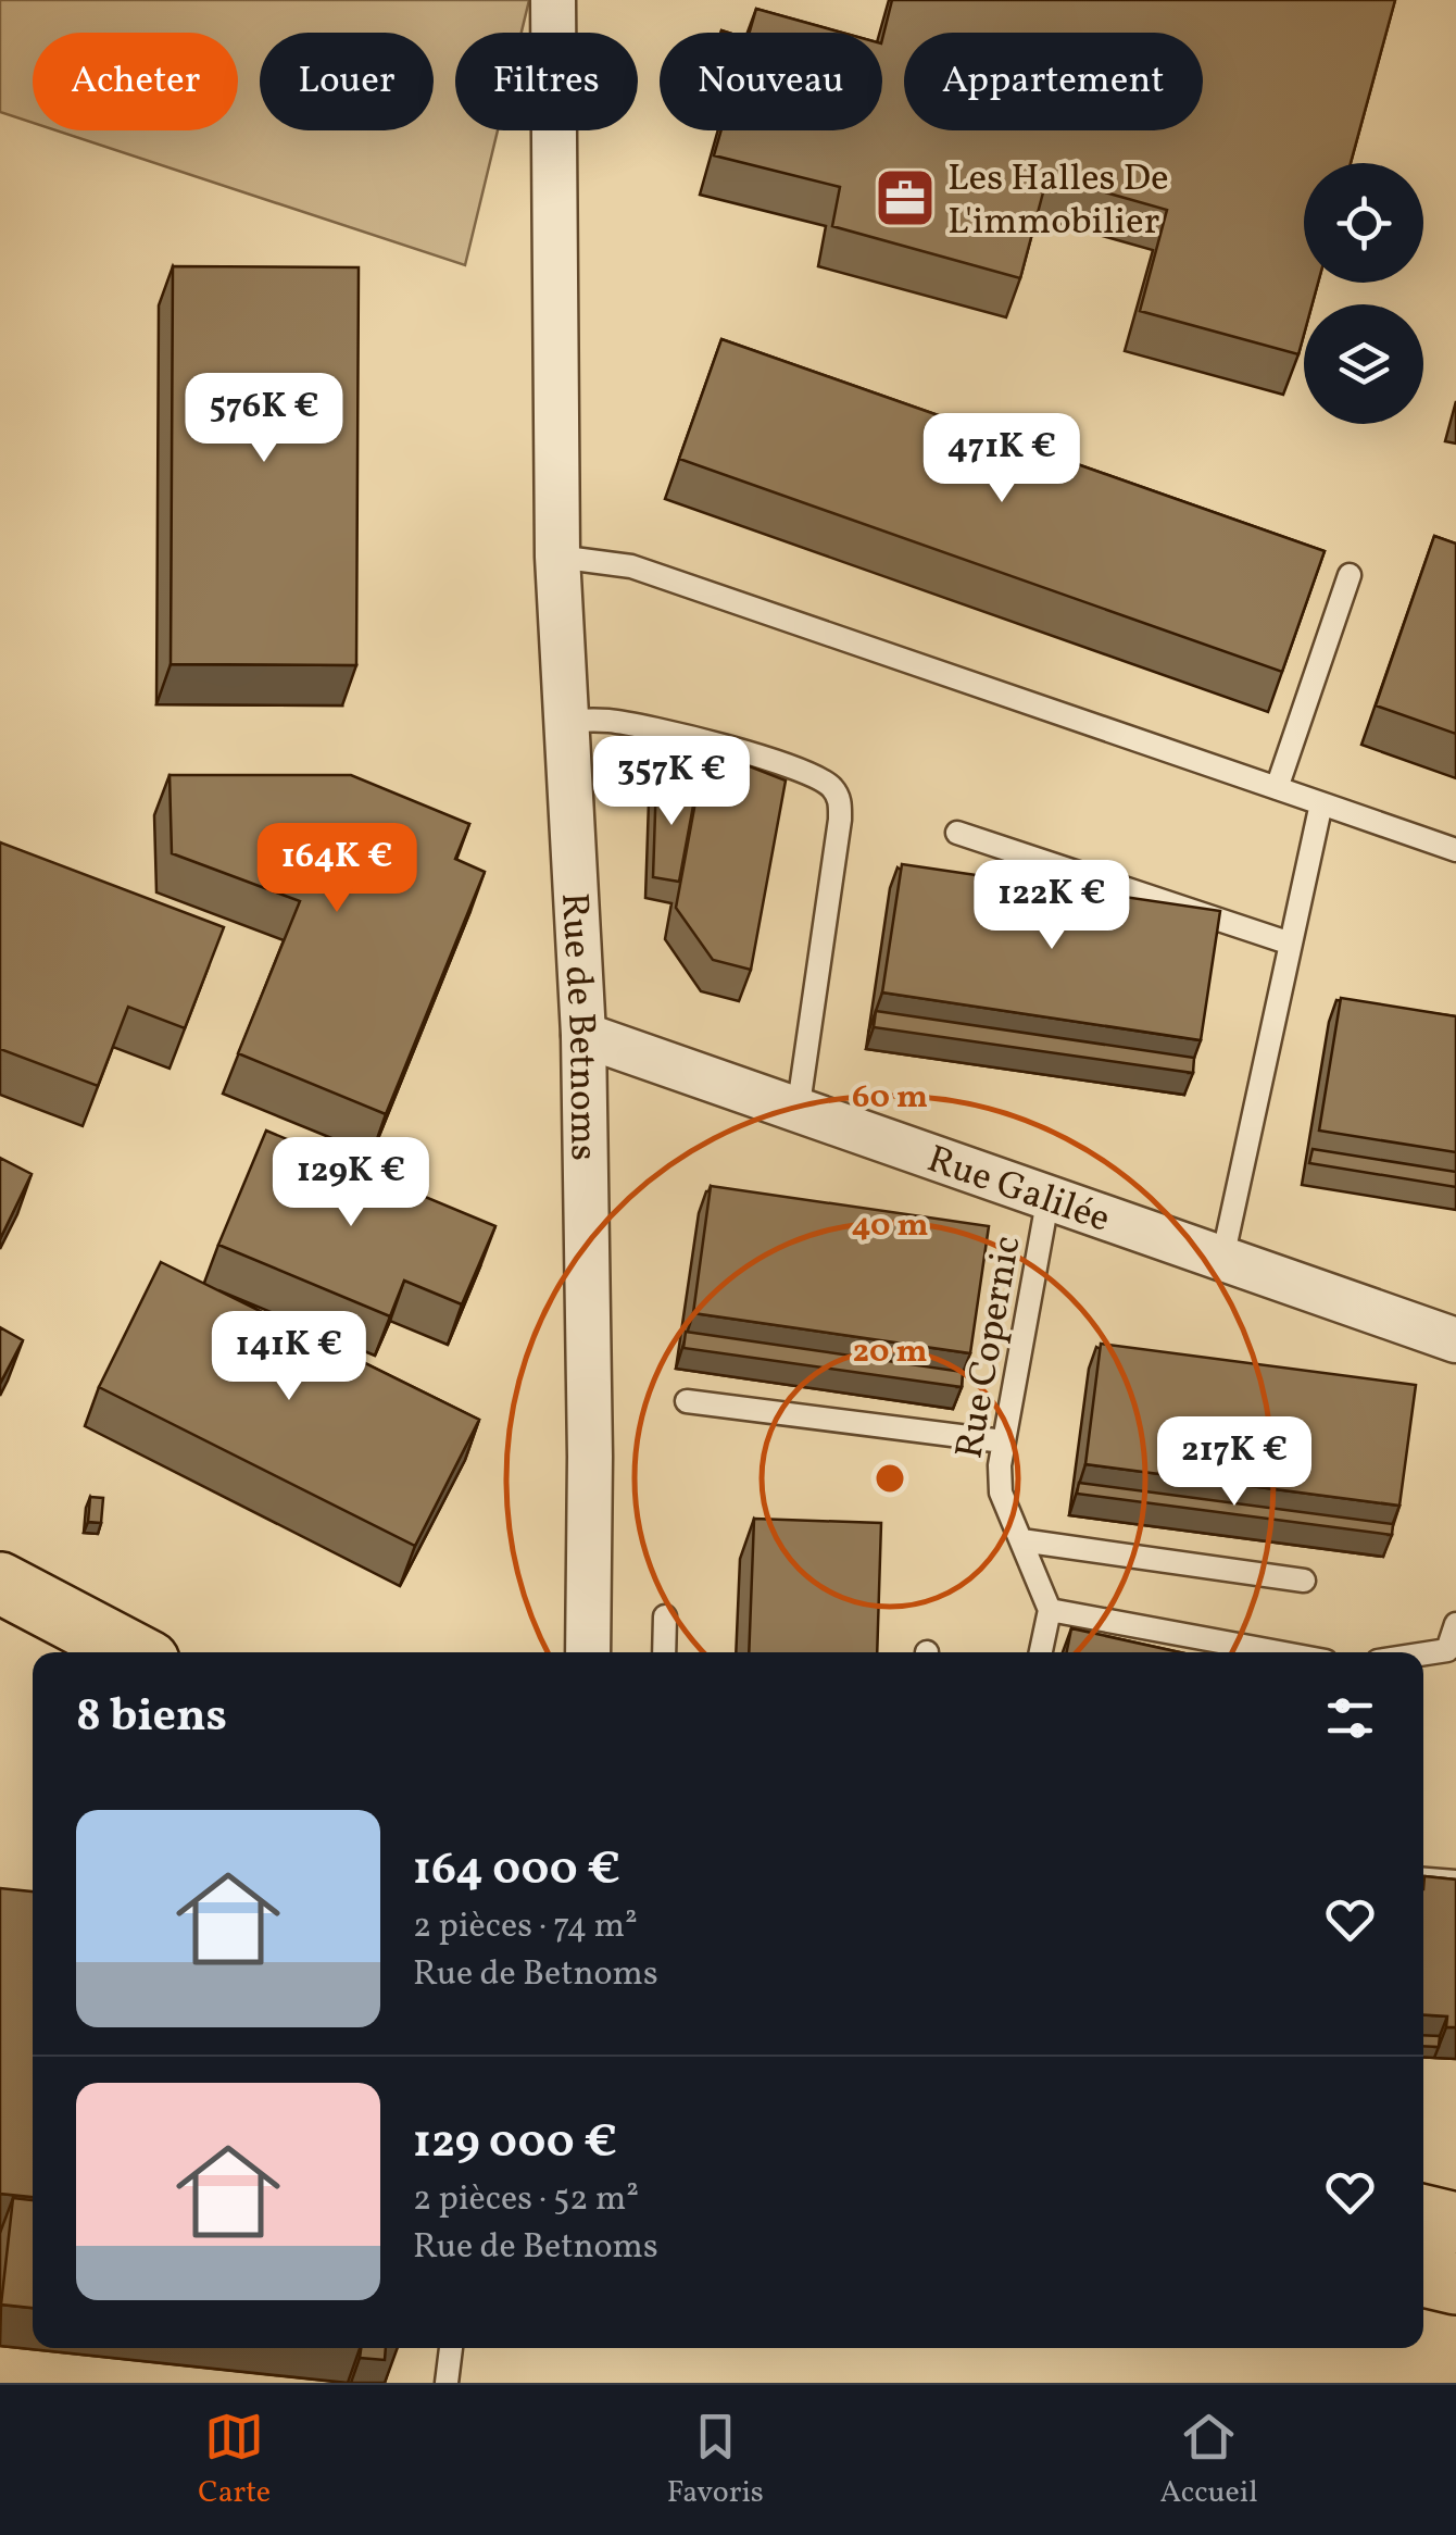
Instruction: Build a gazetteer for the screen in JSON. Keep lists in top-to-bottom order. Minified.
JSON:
{"streets":{"street":["Rue de Betnoms","Rue Galilée"],"lane":["Rue Copernic"]},"crossings":[["Rue de Betnoms","Rue Galilée"],["Rue Galilée","Rue Copernic"]],"places":{"office":["Les Halles De L'immobilier"]},"page":{"chip":["Acheter","Louer","Filtres","Nouveau","Appartement"],"price":["576K €","471K €","357K €","164K €","122K €","129K €","141K €","217K €"],"heading":"8 biens","list":[{"name":"164 000 €","note":"2 pièces · 74 m² · Rue de Betnoms"},{"name":"129 000 €","note":"2 pièces · 52 m² · Rue de Betnoms"}],"tabs":["Carte","Favoris","Accueil"]},"rings":["60 m","40 m","20 m"]}
